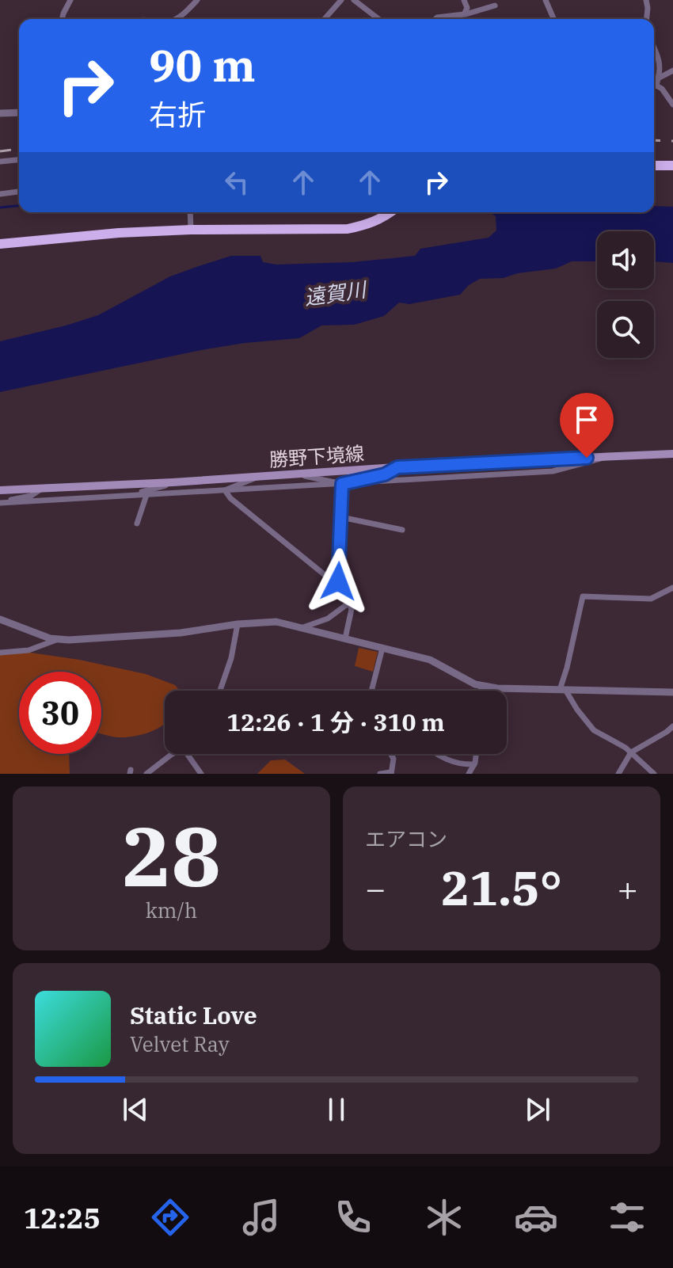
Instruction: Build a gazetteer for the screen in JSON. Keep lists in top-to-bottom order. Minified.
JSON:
{"streets":{"main road":["勝野下境線"]},"water":["遠賀川"],"page":{"turn":["90 m","右折"],"limit":"30","trip":"12:26 · 1 分 · 310 m","tile":[["28","km/h"],"エアコン"],"heat":["−","21.5°","+"],"song":["Static Love","Velvet Ray"],"tabs":"12:25"}}
